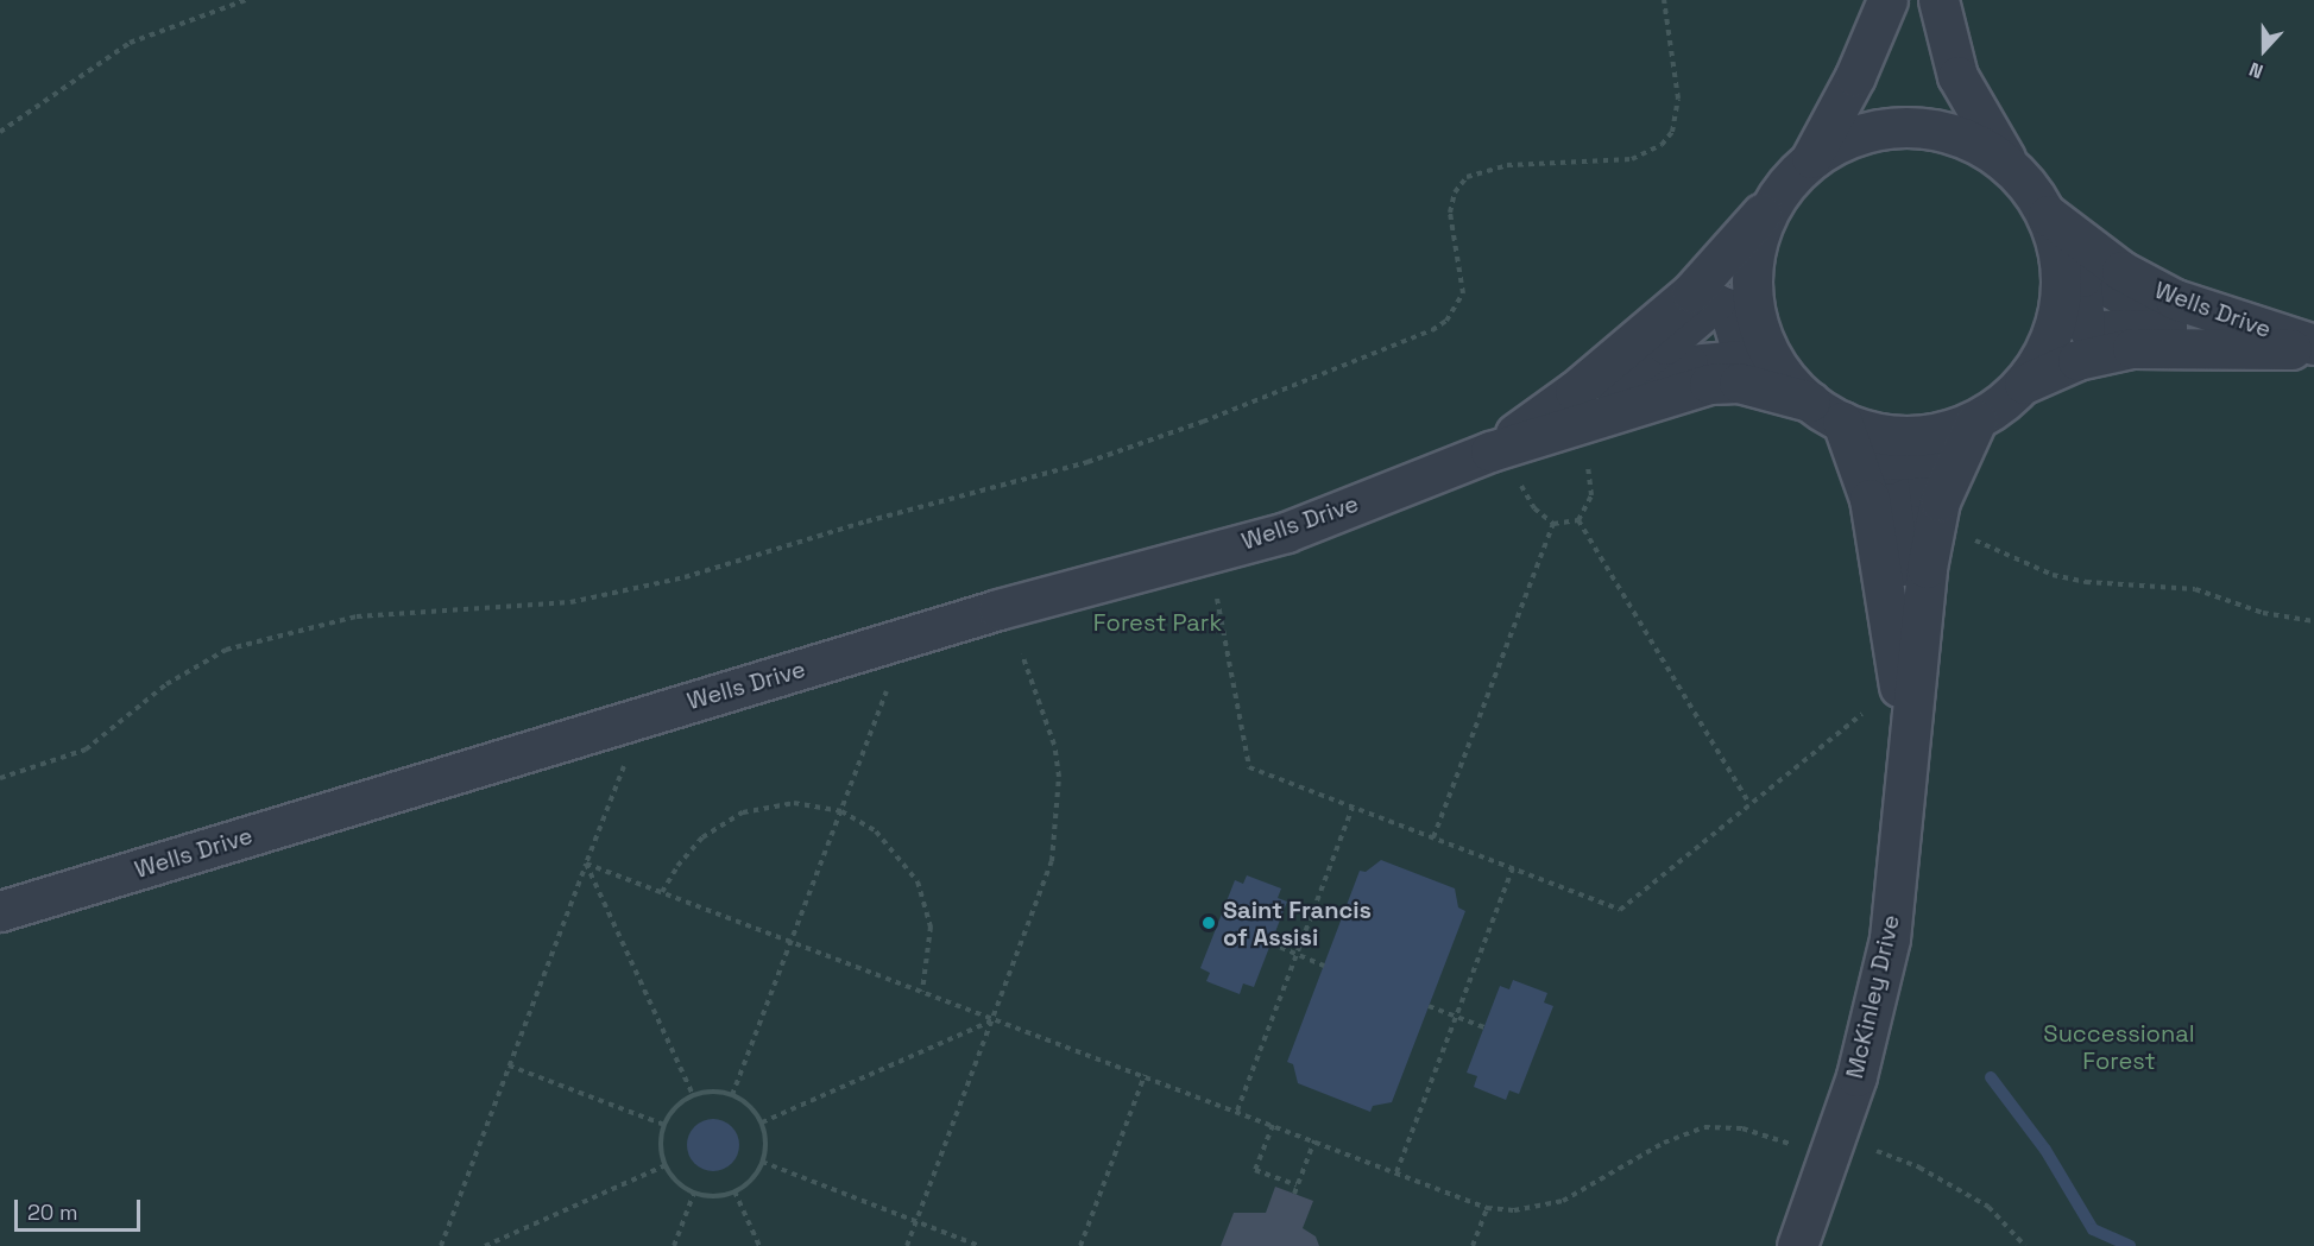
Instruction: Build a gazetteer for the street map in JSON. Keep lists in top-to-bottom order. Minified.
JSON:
{"streets":{"street":["Wells Drive","McKinley Drive"]},"crossings":[["Wells Drive","McKinley Drive"]],"parks":["Forest Park","Successional Forest"],"places":["Saint Francis of Assisi"],"scale_bar":"20 m","north":"bottom"}
